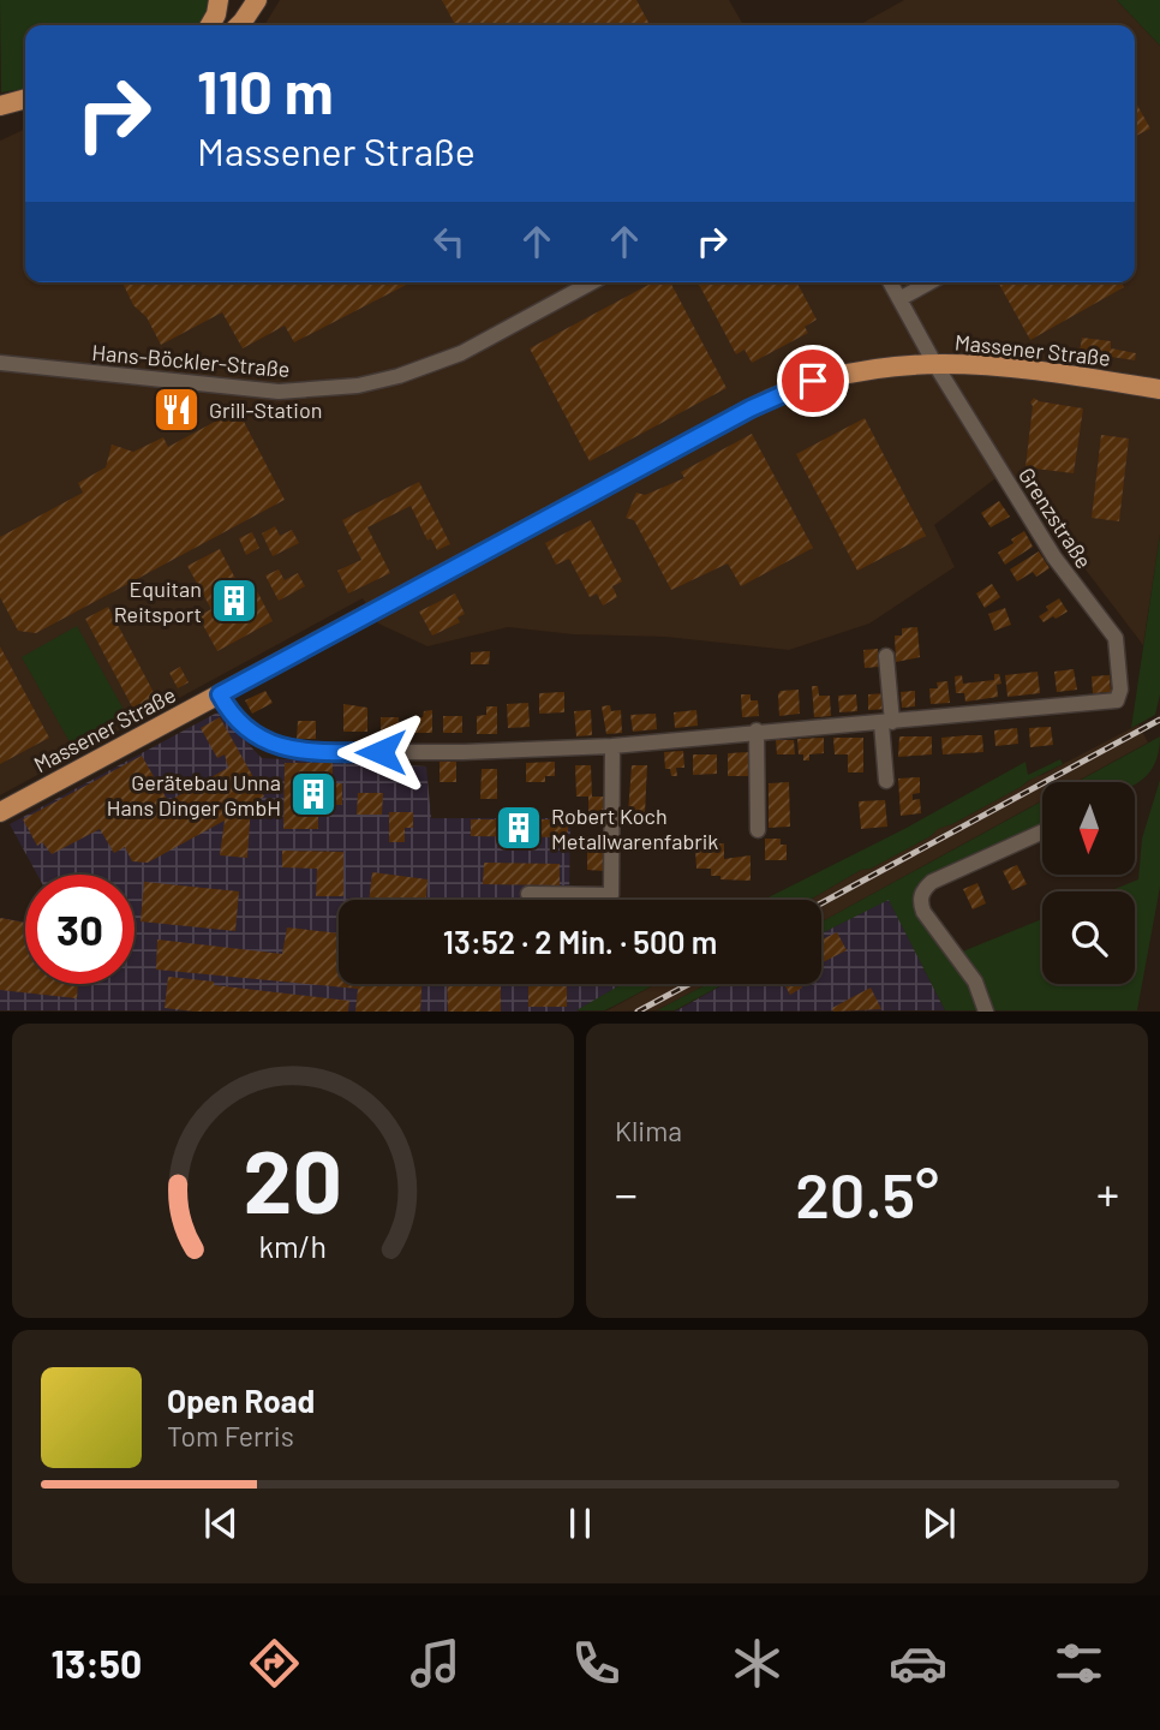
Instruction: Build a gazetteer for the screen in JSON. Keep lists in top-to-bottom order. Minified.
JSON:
{"streets":{"main road":["Massener Straße"],"street":["Hans-Böckler-Straße","Grenzstraße"]},"crossings":[["Massener Straße","Grenzstraße"]],"places":{"restaurant":["Grill-Station"],"building":["Equitan Reitsport","Gerätebau Unna Hans Dinger GmbH","Robert Koch Metallwarenfabrik"]},"north":"bottom","page":{"turn":["110 m","Massener Straße"],"limit":"30","trip":"13:52 · 2 Min. · 500 m","tile":"Klima","heat":["−","20.5°","+"],"song":["Open Road","Tom Ferris"],"tabs":"13:50","gauge":["20","km/h"]}}
